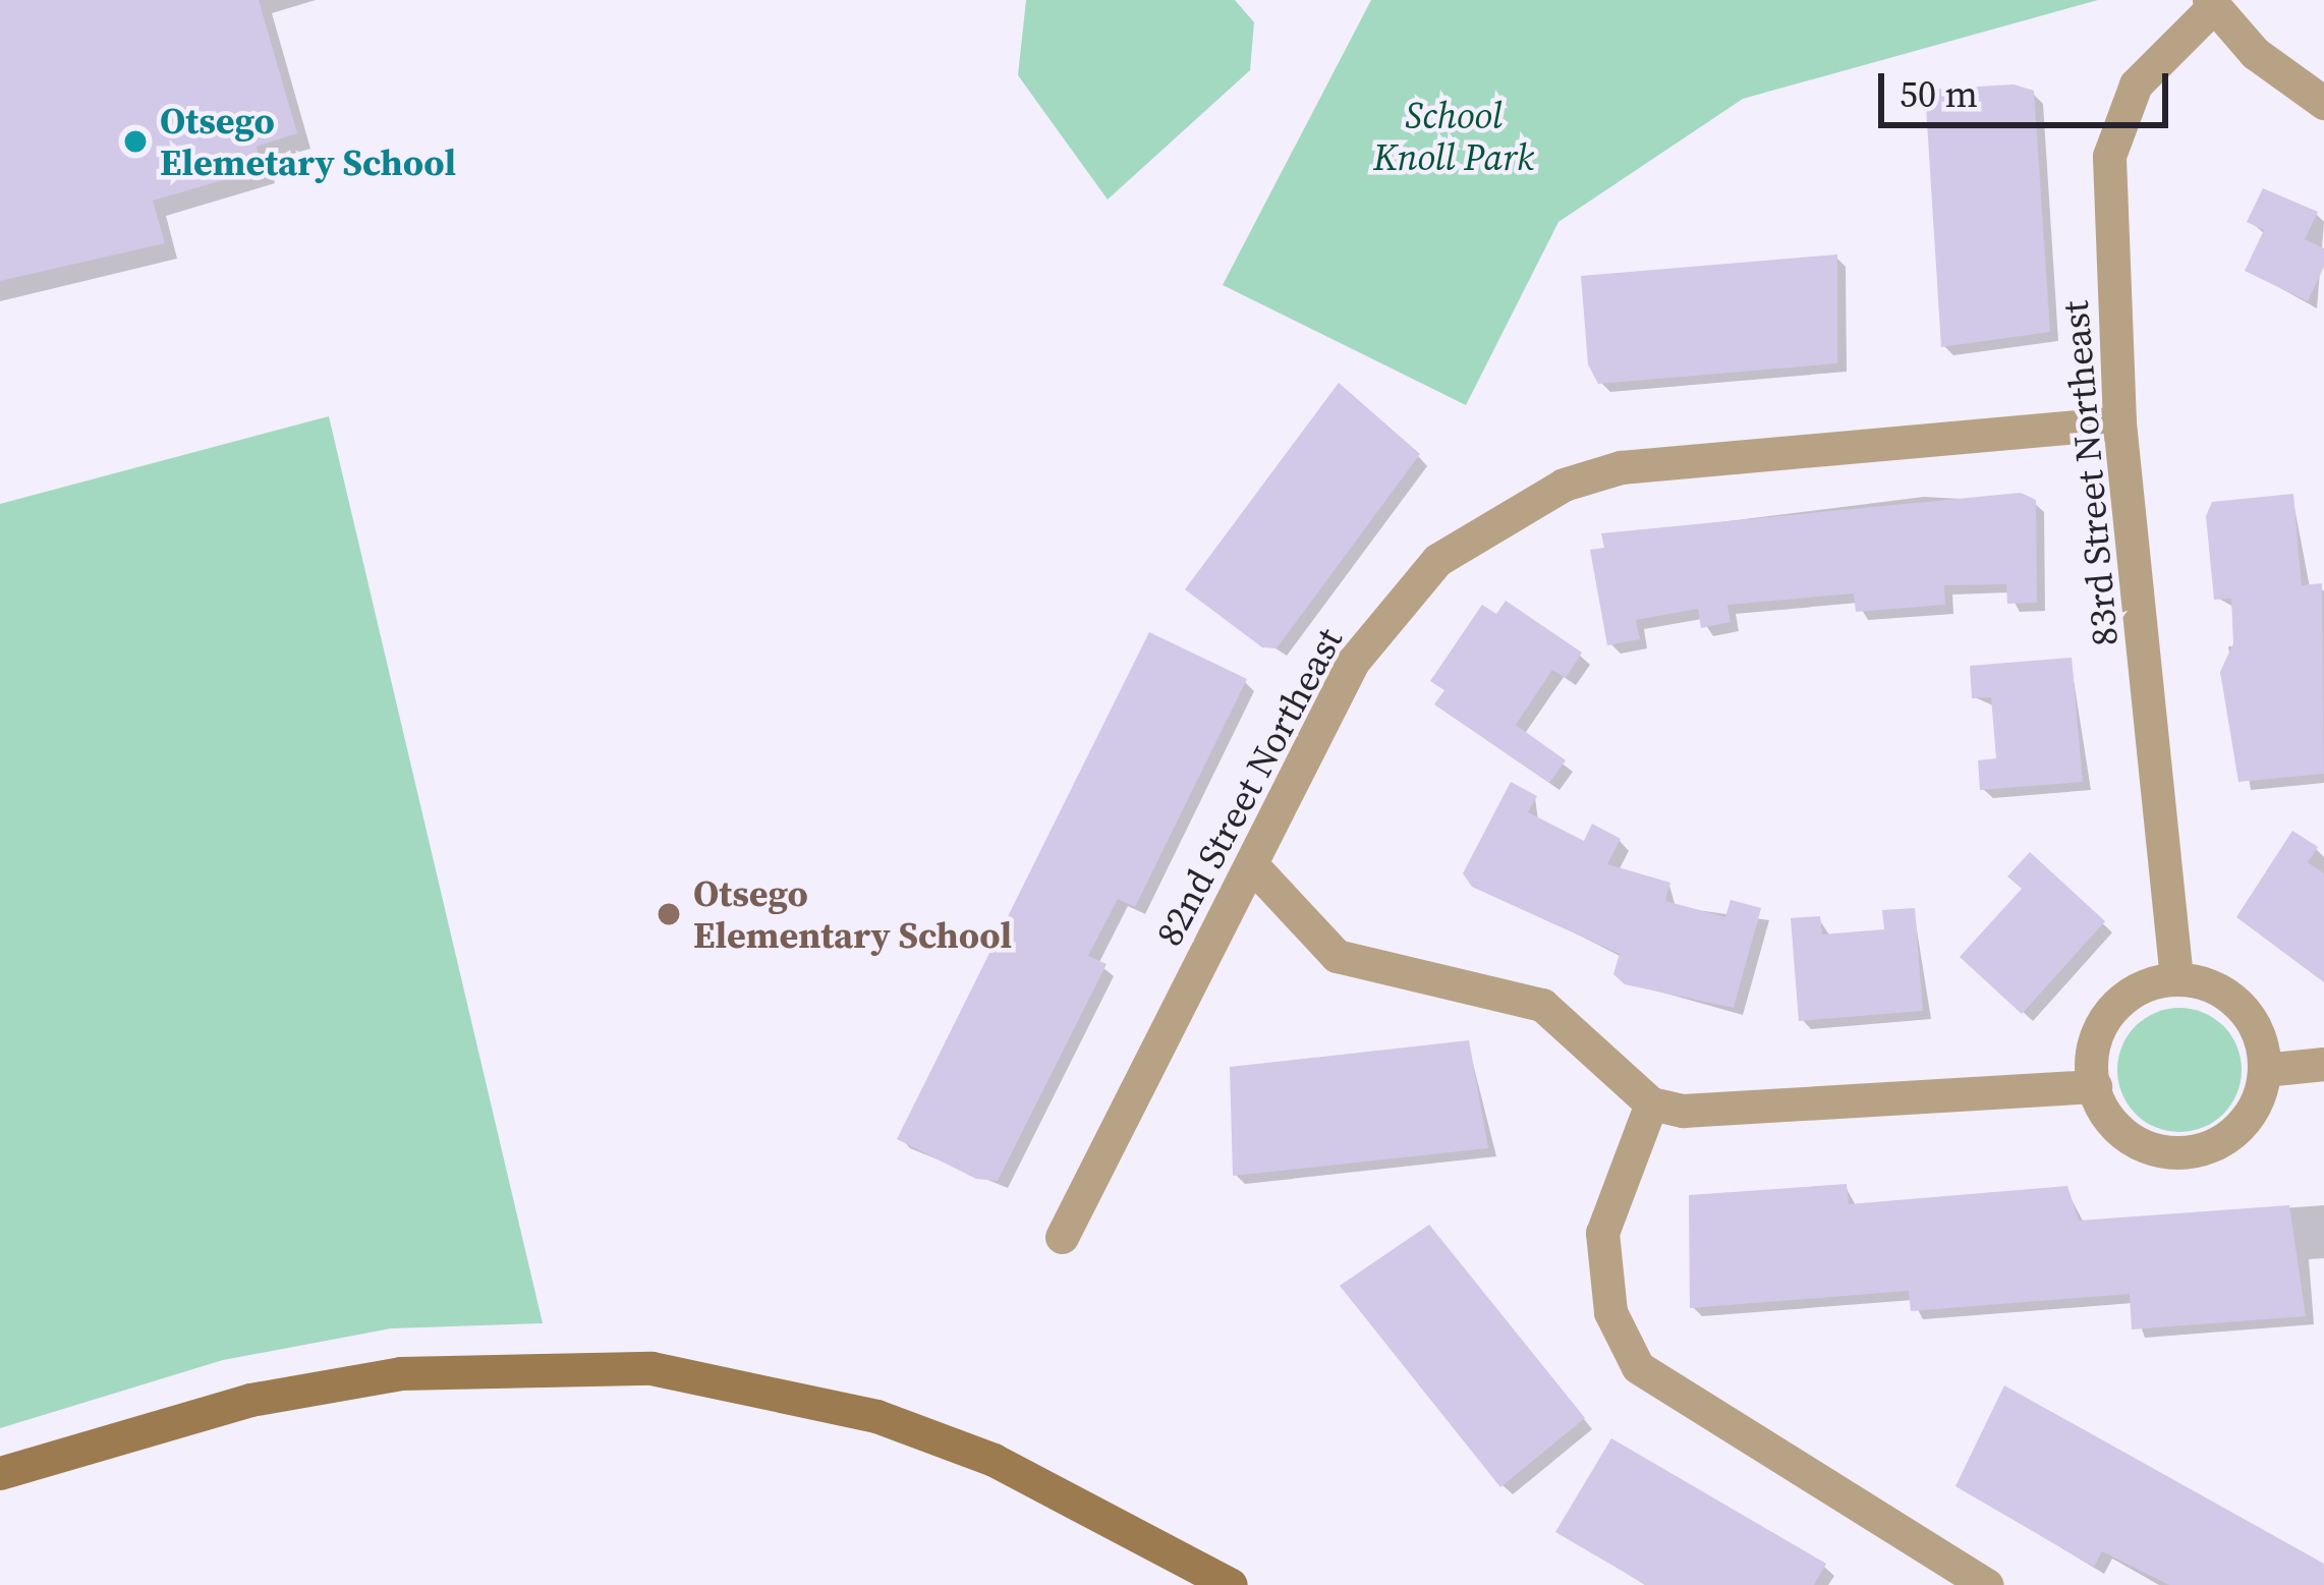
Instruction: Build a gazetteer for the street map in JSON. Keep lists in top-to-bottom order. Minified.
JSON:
{"streets":{"street":["83rd Street Northeast","82nd Street Northeast"]},"crossings":[["83rd Street Northeast","82nd Street Northeast"]],"parks":["School Knoll Park"],"places":["Otsego Elemetary School","Otsego Elementary School"],"scale_bar":"50 m"}
